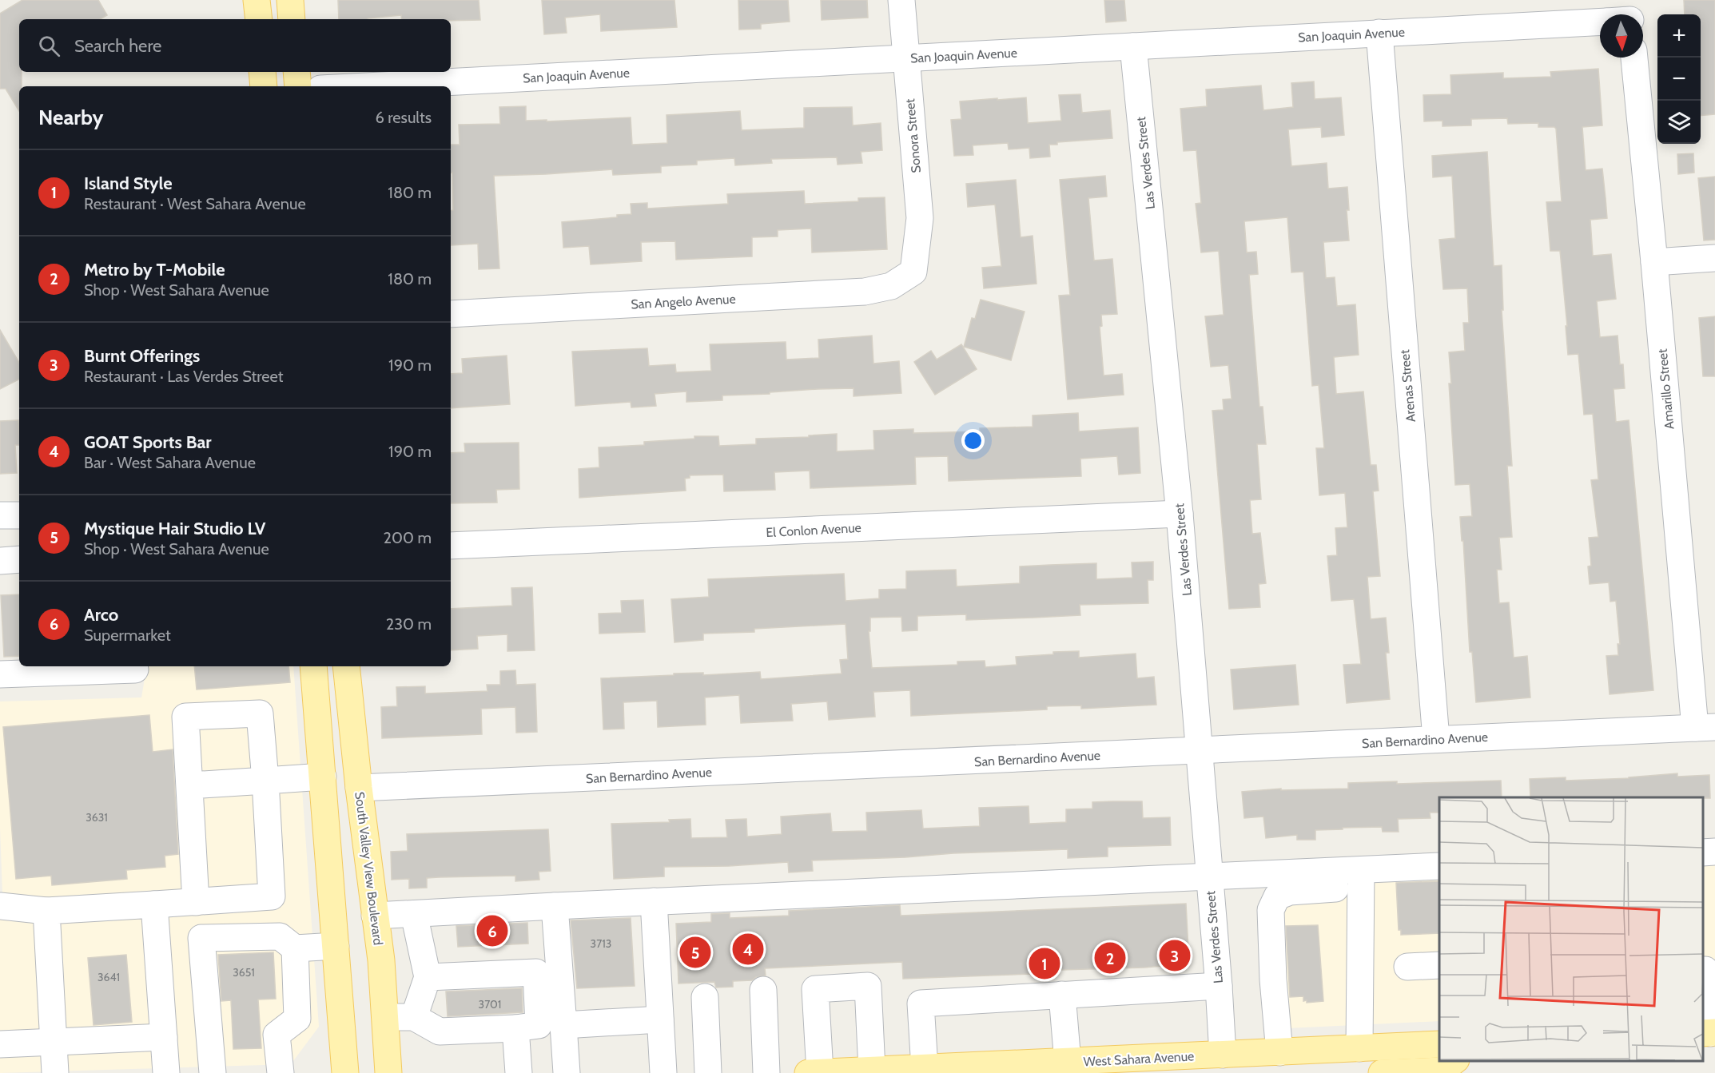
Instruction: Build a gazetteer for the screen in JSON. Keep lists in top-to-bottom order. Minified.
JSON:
{"streets":{"main road":["South Valley View Boulevard","West Sahara Avenue"],"street":["San Joaquin Avenue","Sonora Street","Las Verdes Street","San Angelo Avenue","Arenas Street","Amarillo Street","El Conlon Avenue","San Bernardino Avenue"]},"crossings":[["San Joaquin Avenue","Sonora Street"],["San Joaquin Avenue","Las Verdes Street"],["San Joaquin Avenue","Arenas Street"],["Sonora Street","San Angelo Avenue"],["Las Verdes Street","El Conlon Avenue"],["Las Verdes Street","San Bernardino Avenue"],["Las Verdes Street","West Sahara Avenue"],["Arenas Street","San Bernardino Avenue"],["Amarillo Street","San Bernardino Avenue"],["San Bernardino Avenue","South Valley View Boulevard"]],"house_numbers":["3631","3713","3651","3641","3701"],"north":"bottom","page":{"map_buttons":["+","−"],"search":"Search here","heading":["Nearby","6 results"],"list":[{"mark":"1","name":"Island Style","note":"Restaurant · West Sahara Avenue","value":"180 m"},{"mark":"2","name":"Metro by T-Mobile","note":"Shop · West Sahara Avenue","value":"180 m"},{"mark":"3","name":"Burnt Offerings","note":"Restaurant · Las Verdes Street","value":"190 m"},{"mark":"4","name":"GOAT Sports Bar","note":"Bar · West Sahara Avenue","value":"190 m"},{"mark":"5","name":"Mystique Hair Studio LV","note":"Shop · West Sahara Avenue","value":"200 m"},{"mark":"6","name":"Arco","note":"Supermarket","value":"230 m"}],"pins":["6","4","5","3","2","1"]}}
